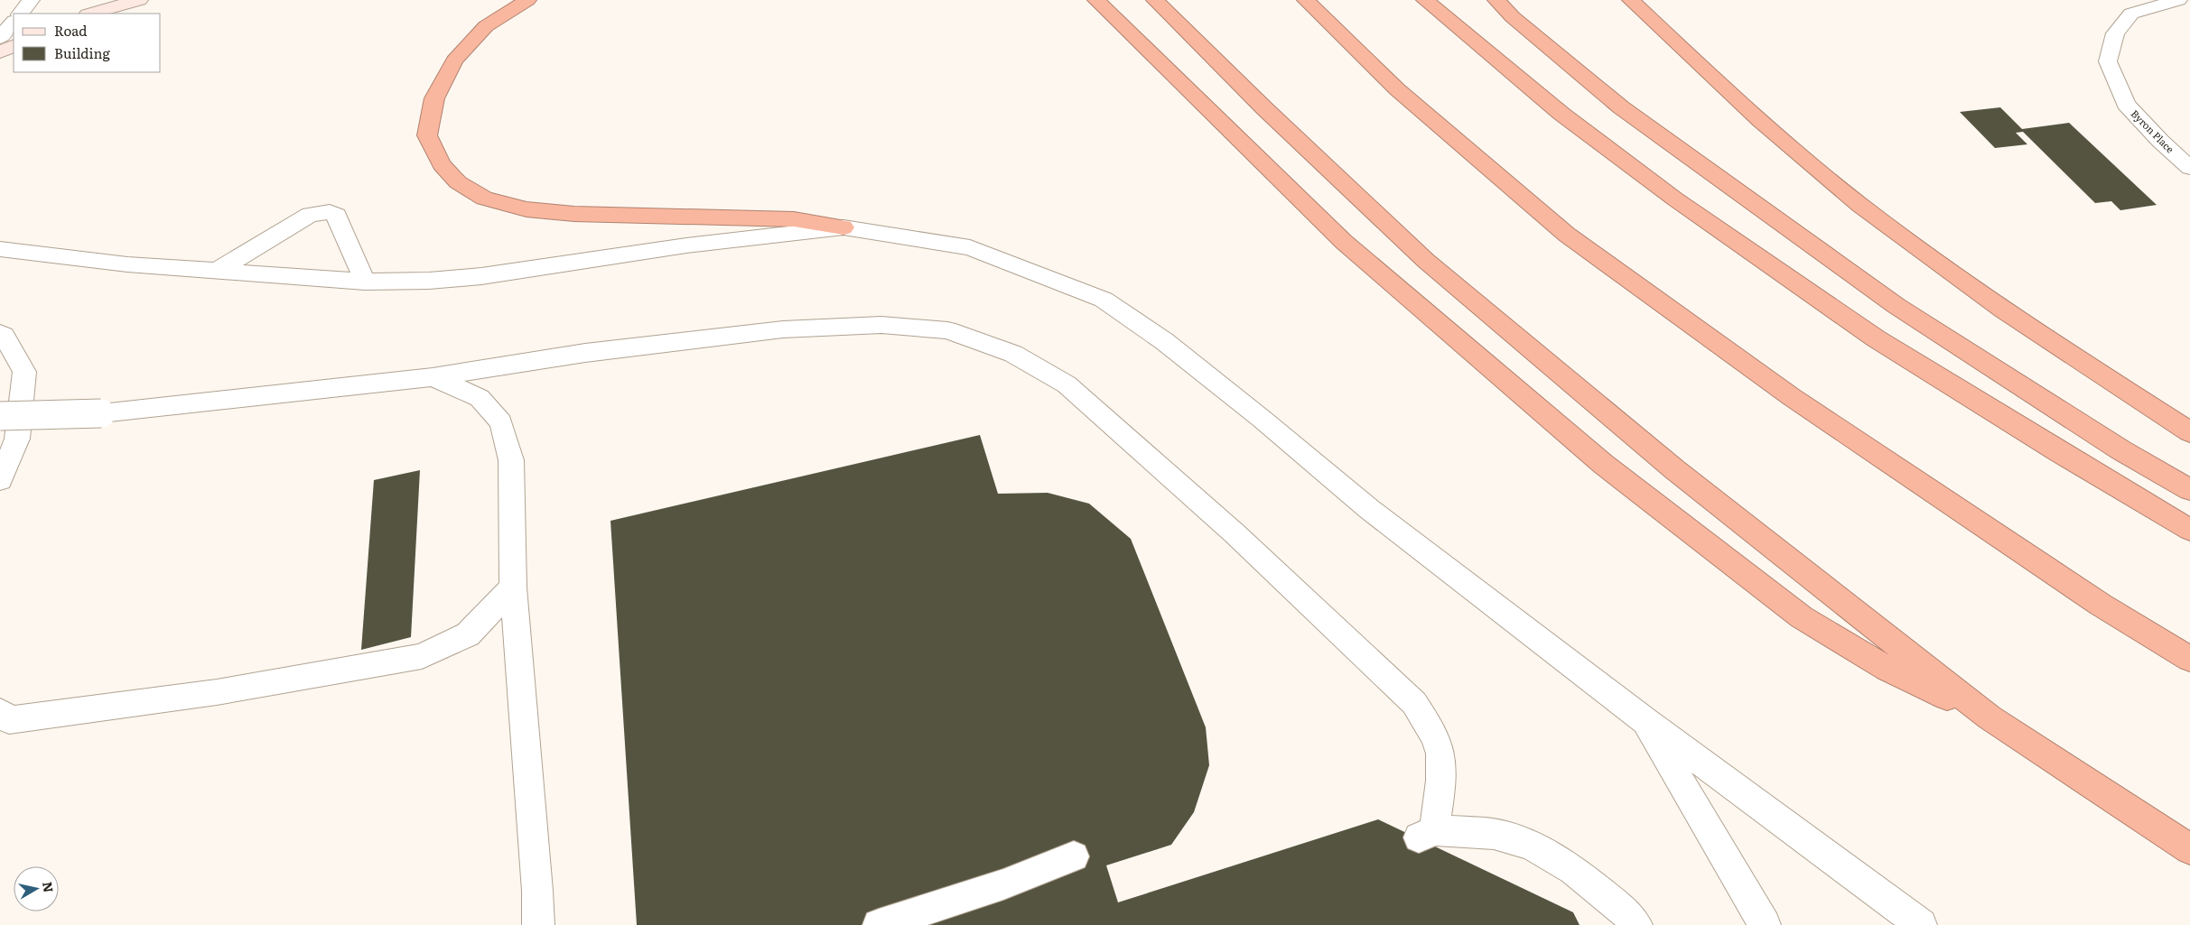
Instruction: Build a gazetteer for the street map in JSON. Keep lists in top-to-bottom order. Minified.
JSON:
{"streets":{"street":["Byron Place"]},"legend":["Road","Building"],"north":"right"}
